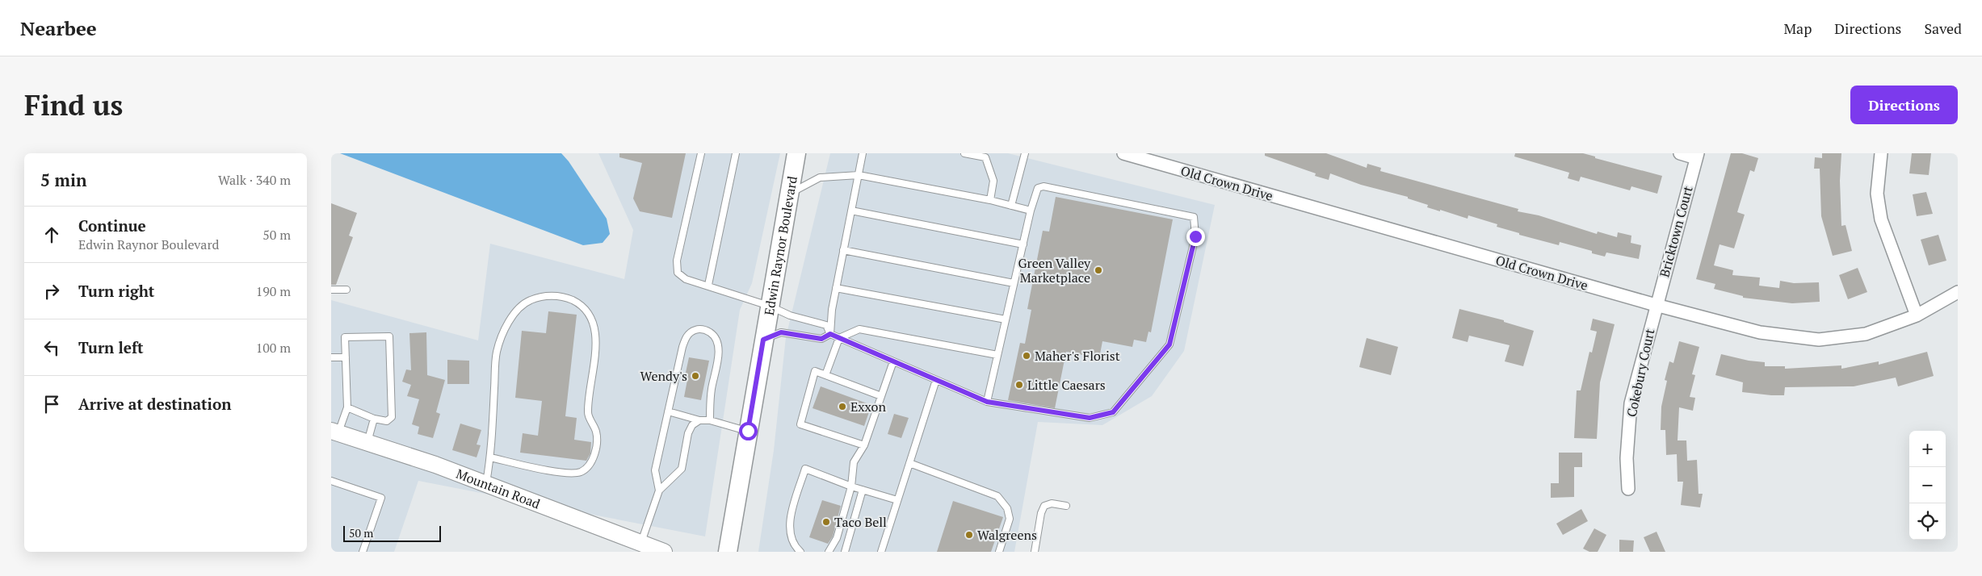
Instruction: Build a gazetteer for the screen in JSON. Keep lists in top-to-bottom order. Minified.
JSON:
{"streets":{"main road":["Edwin Raynor Boulevard","Mountain Road"],"street":["Old Crown Drive","Bricktown Court","Cokebury Court"]},"crossings":[["Old Crown Drive","Bricktown Court"],["Old Crown Drive","Cokebury Court"],["Bricktown Court","Cokebury Court"]],"places":["Green Valley Marketplace","Maher's Florist","Wendy's","Little Caesars","Exxon","Taco Bell","Walgreens"],"scale_bar":"50 m","page":{"header":"Nearbee","nav":["Map","Directions","Saved"],"buttons":"Directions","title":"Find us","heading":["5 min","Walk · 340 m"],"list":[["Continue","Edwin Raynor Boulevard","50 m"],["Turn right","190 m"],["Turn left","100 m"],"Arrive at destination"],"map_buttons":["+","−"],"scale":"50 m"}}
